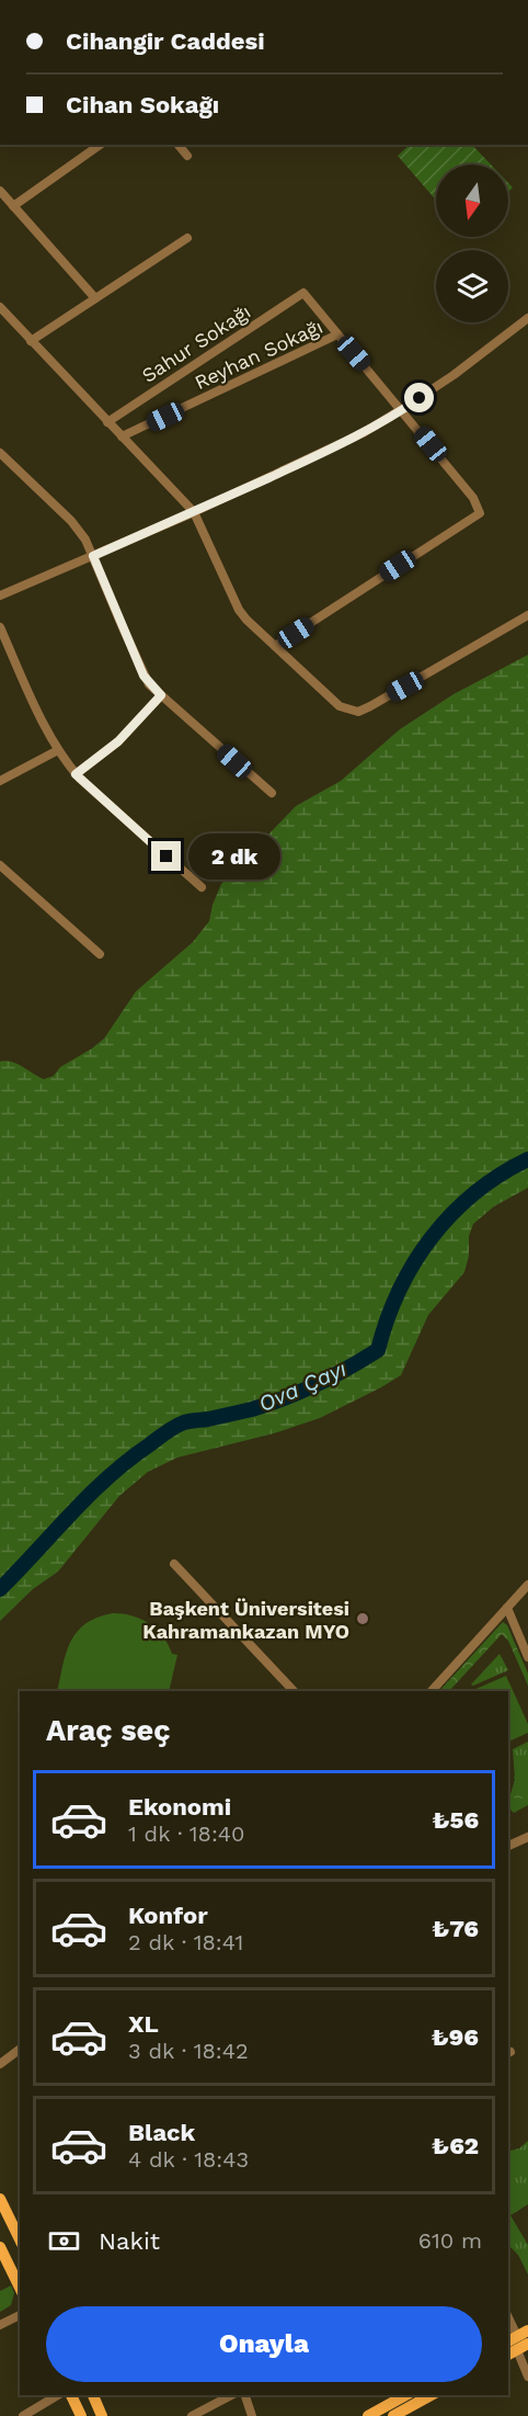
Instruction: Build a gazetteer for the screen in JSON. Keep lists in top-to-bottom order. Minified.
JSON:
{"streets":{"street":["Sahur Sokağı","Reyhan Sokağı"]},"crossings":[["Sahur Sokağı","Reyhan Sokağı"]],"water":["Ova Çayı"],"places":["Başkent Üniversitesi Kahramankazan MYO"],"north":"bottom","page":{"banner":["Cihangir Caddesi","Cihan Sokağı"],"bubble":"2 dk","heading":"Araç seç","list":[{"name":"Ekonomi","note":"1 dk · 18:40","value":"₺56"},{"name":"Konfor","note":"2 dk · 18:41","value":"₺76"},{"name":"XL","note":"3 dk · 18:42","value":"₺96"},{"name":"Black","note":"4 dk · 18:43","value":"₺62"}],"pay":["Nakit","610 m"],"buttons":"Onayla"}}
